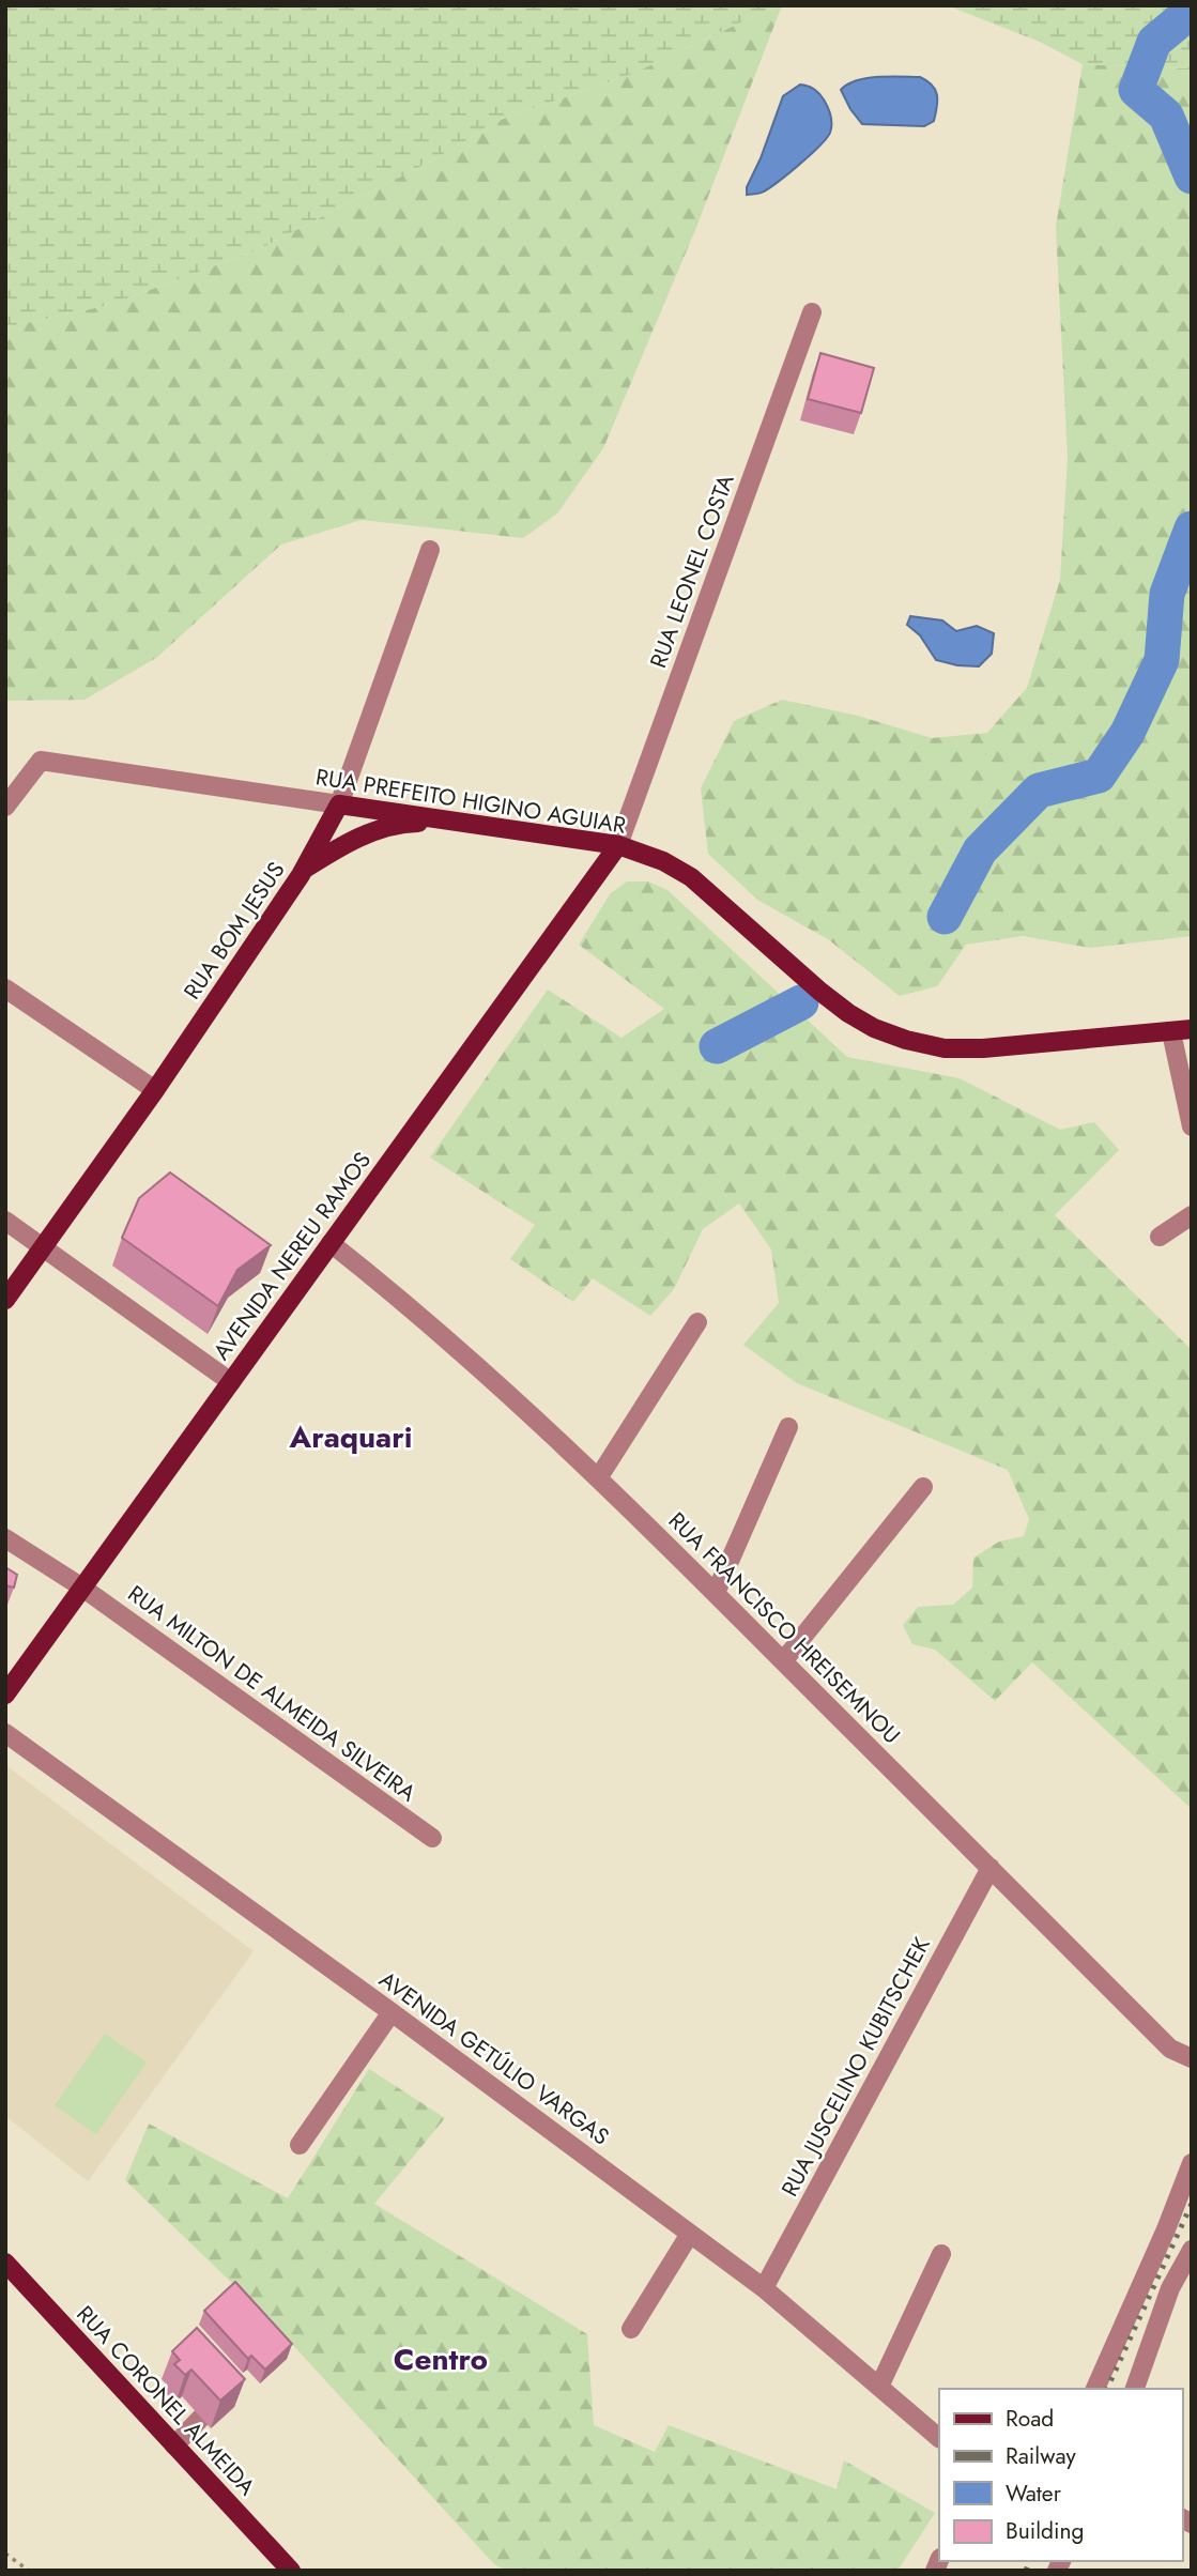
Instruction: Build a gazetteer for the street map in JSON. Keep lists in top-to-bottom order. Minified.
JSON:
{"streets":{"main road":["RUA PREFEITO HIGINO AGUIAR","RUA BOM JESUS","AVENIDA NEREU RAMOS","RUA CORONEL ALMEIDA"],"street":["RUA LEONEL COSTA","RUA FRANCISCO HREISEMNOU","RUA MILTON DE ALMEIDA SILVEIRA","AVENIDA GETÚLIO VARGAS","RUA JUSCELINO KUBITSCHEK"]},"crossings":[["RUA LEONEL COSTA","RUA PREFEITO HIGINO AGUIAR"],["RUA LEONEL COSTA","AVENIDA NEREU RAMOS"],["RUA PREFEITO HIGINO AGUIAR","RUA BOM JESUS"],["RUA PREFEITO HIGINO AGUIAR","AVENIDA NEREU RAMOS"],["AVENIDA NEREU RAMOS","RUA FRANCISCO HREISEMNOU"],["AVENIDA NEREU RAMOS","RUA MILTON DE ALMEIDA SILVEIRA"],["RUA FRANCISCO HREISEMNOU","RUA JUSCELINO KUBITSCHEK"],["AVENIDA GETÚLIO VARGAS","RUA JUSCELINO KUBITSCHEK"]],"districts":["Araquari","Centro"],"legend":["Road","Railway","Water","Building"]}
